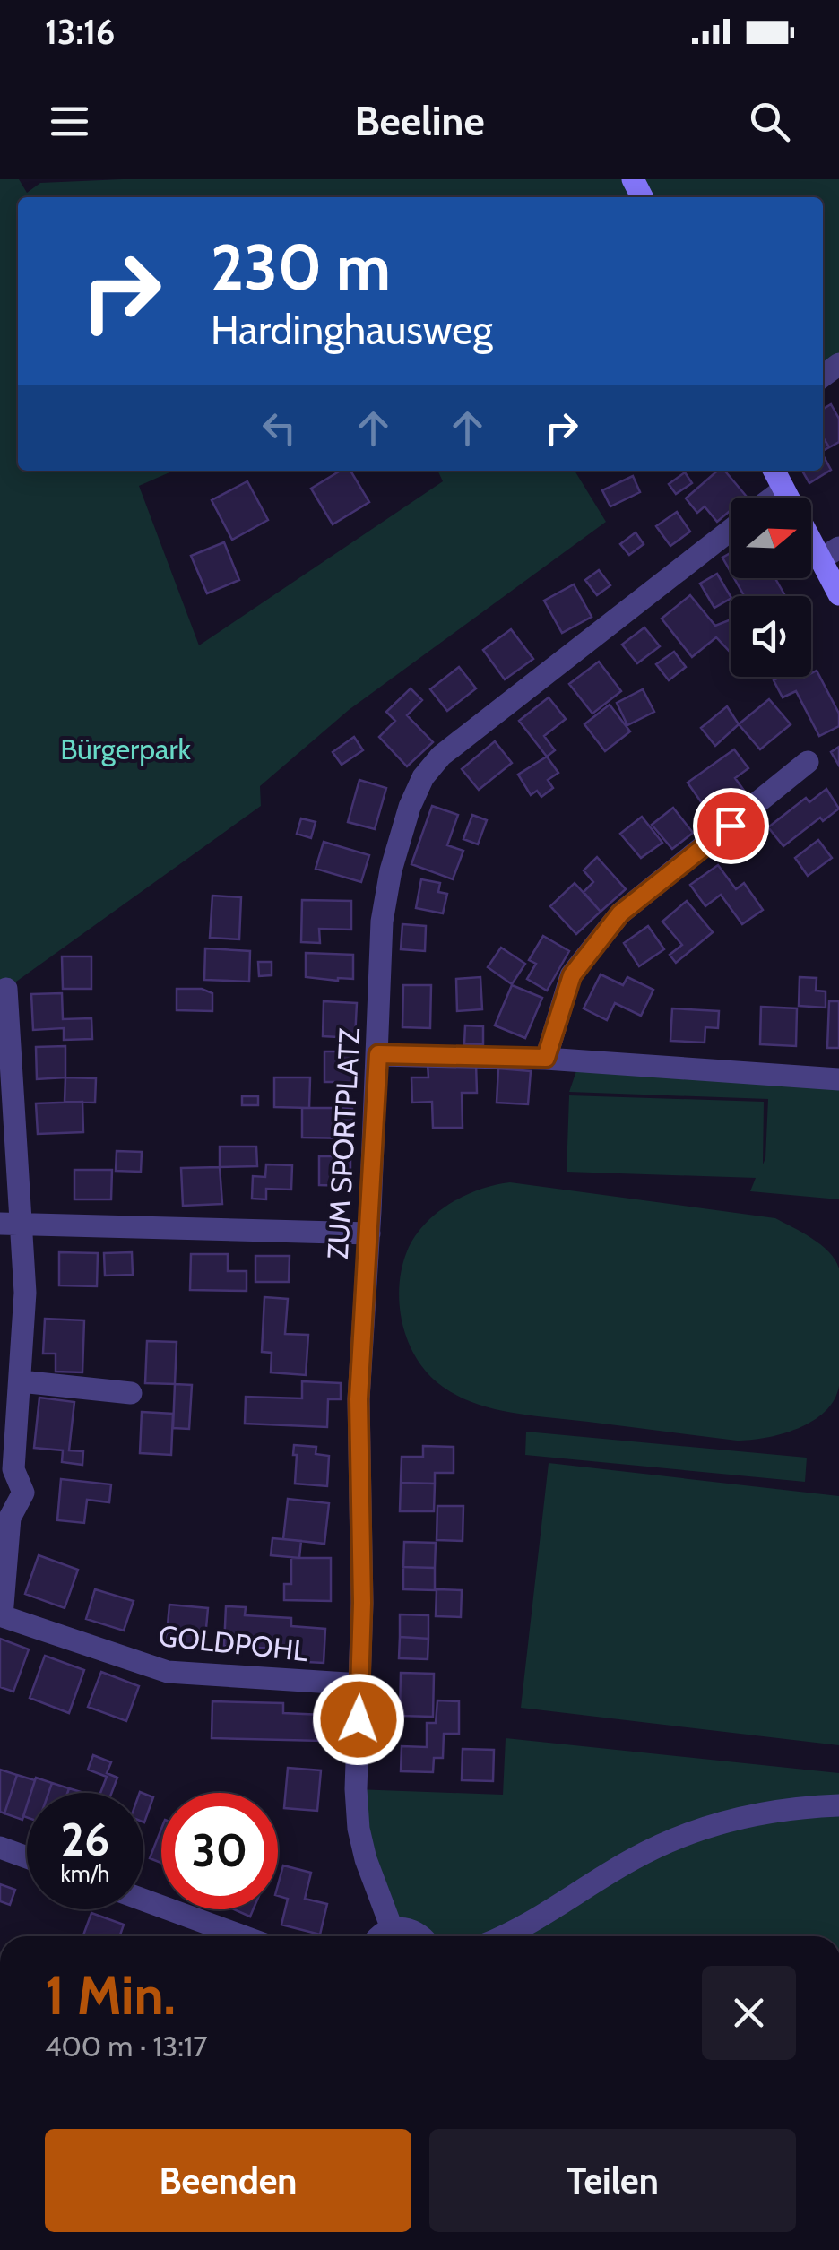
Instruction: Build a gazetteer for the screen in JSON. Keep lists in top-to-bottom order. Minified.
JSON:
{"streets":{"street":["ZUM SPORTPLATZ","GOLDPOHL"]},"crossings":[["ZUM SPORTPLATZ","GOLDPOHL"]],"parks":["Bürgerpark"],"north":"right","page":{"status":"13:16","header":"Beeline","turn":["230 m","Hardinghausweg"],"speed":"26 km/h","limit":"30","heading":["1 Min.","400 m · 13:17"],"buttons":["Beenden","Teilen"]}}
